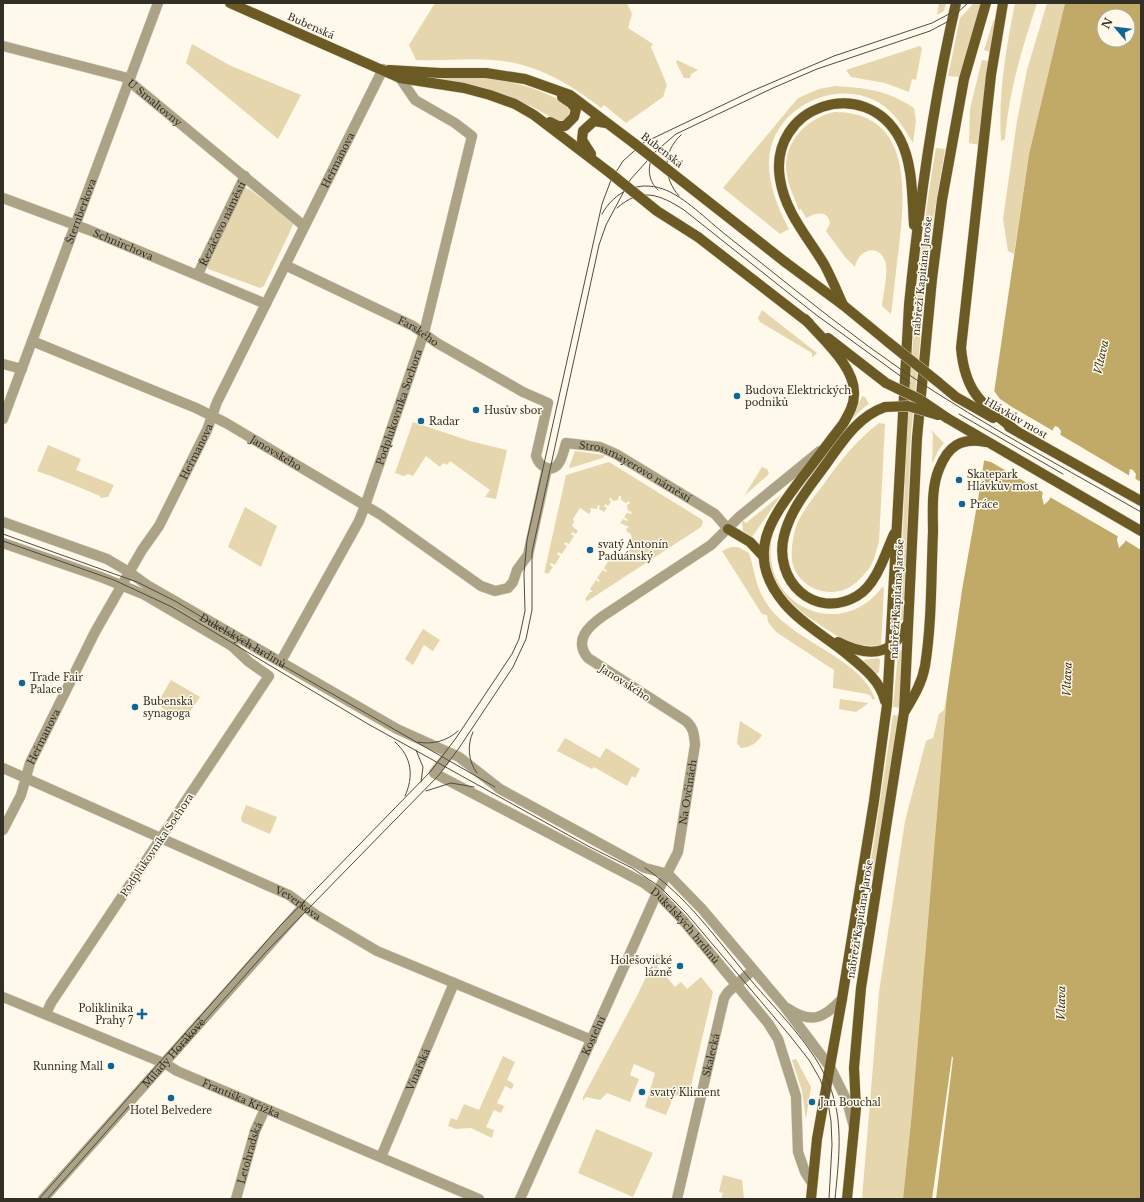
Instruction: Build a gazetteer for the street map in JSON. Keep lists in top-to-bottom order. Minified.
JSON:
{"streets":{"main road":["Bubenská","nábřeží Kapitána Jaroše","Hlávkův most"],"street":["U Smaltovny","Heřmanova","Šternberkova","Řezáčovo náměstí","Schnirchova","Farského","Podplukovníka Sochora","Janovského","Strossmayerovo náměstí","Dukelských hrdinů","Na Ovčinách","Veverkova","Kostelní","Milady Horákové","Skalecká","Vinařská","Františka Křížka","Letohradská"]},"crossings":[["Bubenská","Heřmanova"],["Bubenská","Podplukovníka Sochora"],["Bubenská","Hlávkův most"],["U Smaltovny","Šternberkova"],["U Smaltovny","Řezáčovo náměstí"],["Heřmanova","Řezáčovo náměstí"],["Heřmanova","Farského"],["Heřmanova","Janovského"],["Heřmanova","Dukelských hrdinů"],["Heřmanova","Veverkova"],["Šternberkova","Schnirchova"],["Šternberkova","Janovského"],["Řezáčovo náměstí","Schnirchova"],["nábřeží Kapitána Jaroše","Dukelských hrdinů"],["Farského","Podplukovníka Sochora"],["Farského","Janovského"],["Farského","Strossmayerovo náměstí"],["Podplukovníka Sochora","Janovského"],["Podplukovníka Sochora","Dukelských hrdinů"],["Podplukovníka Sochora","Veverkova"],["Podplukovníka Sochora","Františka Křížka"],["Janovského","Strossmayerovo náměstí"],["Janovského","Na Ovčinách"],["Dukelských hrdinů","Na Ovčinách"],["Dukelských hrdinů","Kostelní"],["Dukelských hrdinů","Skalecká"],["Na Ovčinách","Kostelní"],["Veverkova","Kostelní"],["Veverkova","Milady Horákové"],["Veverkova","Vinařská"],["Milady Horákové","Františka Křížka"],["Vinařská","Františka Křížka"],["Františka Křížka","Letohradská"]],"water":["Vltava"],"places":{"other":["Budova Elektrických podniků","Husův sbor","Radar","Skatepark Hlávkův most","Práce","svatý Antonín Paduánský","Trade Fair Palace","Bubenská synagoga","Holešovické lázně","Running Mall","svatý Kliment","Hotel Belvedere","Jan Bouchal"],"health":["Poliklinika Prahy 7"]},"north":"top left"}
